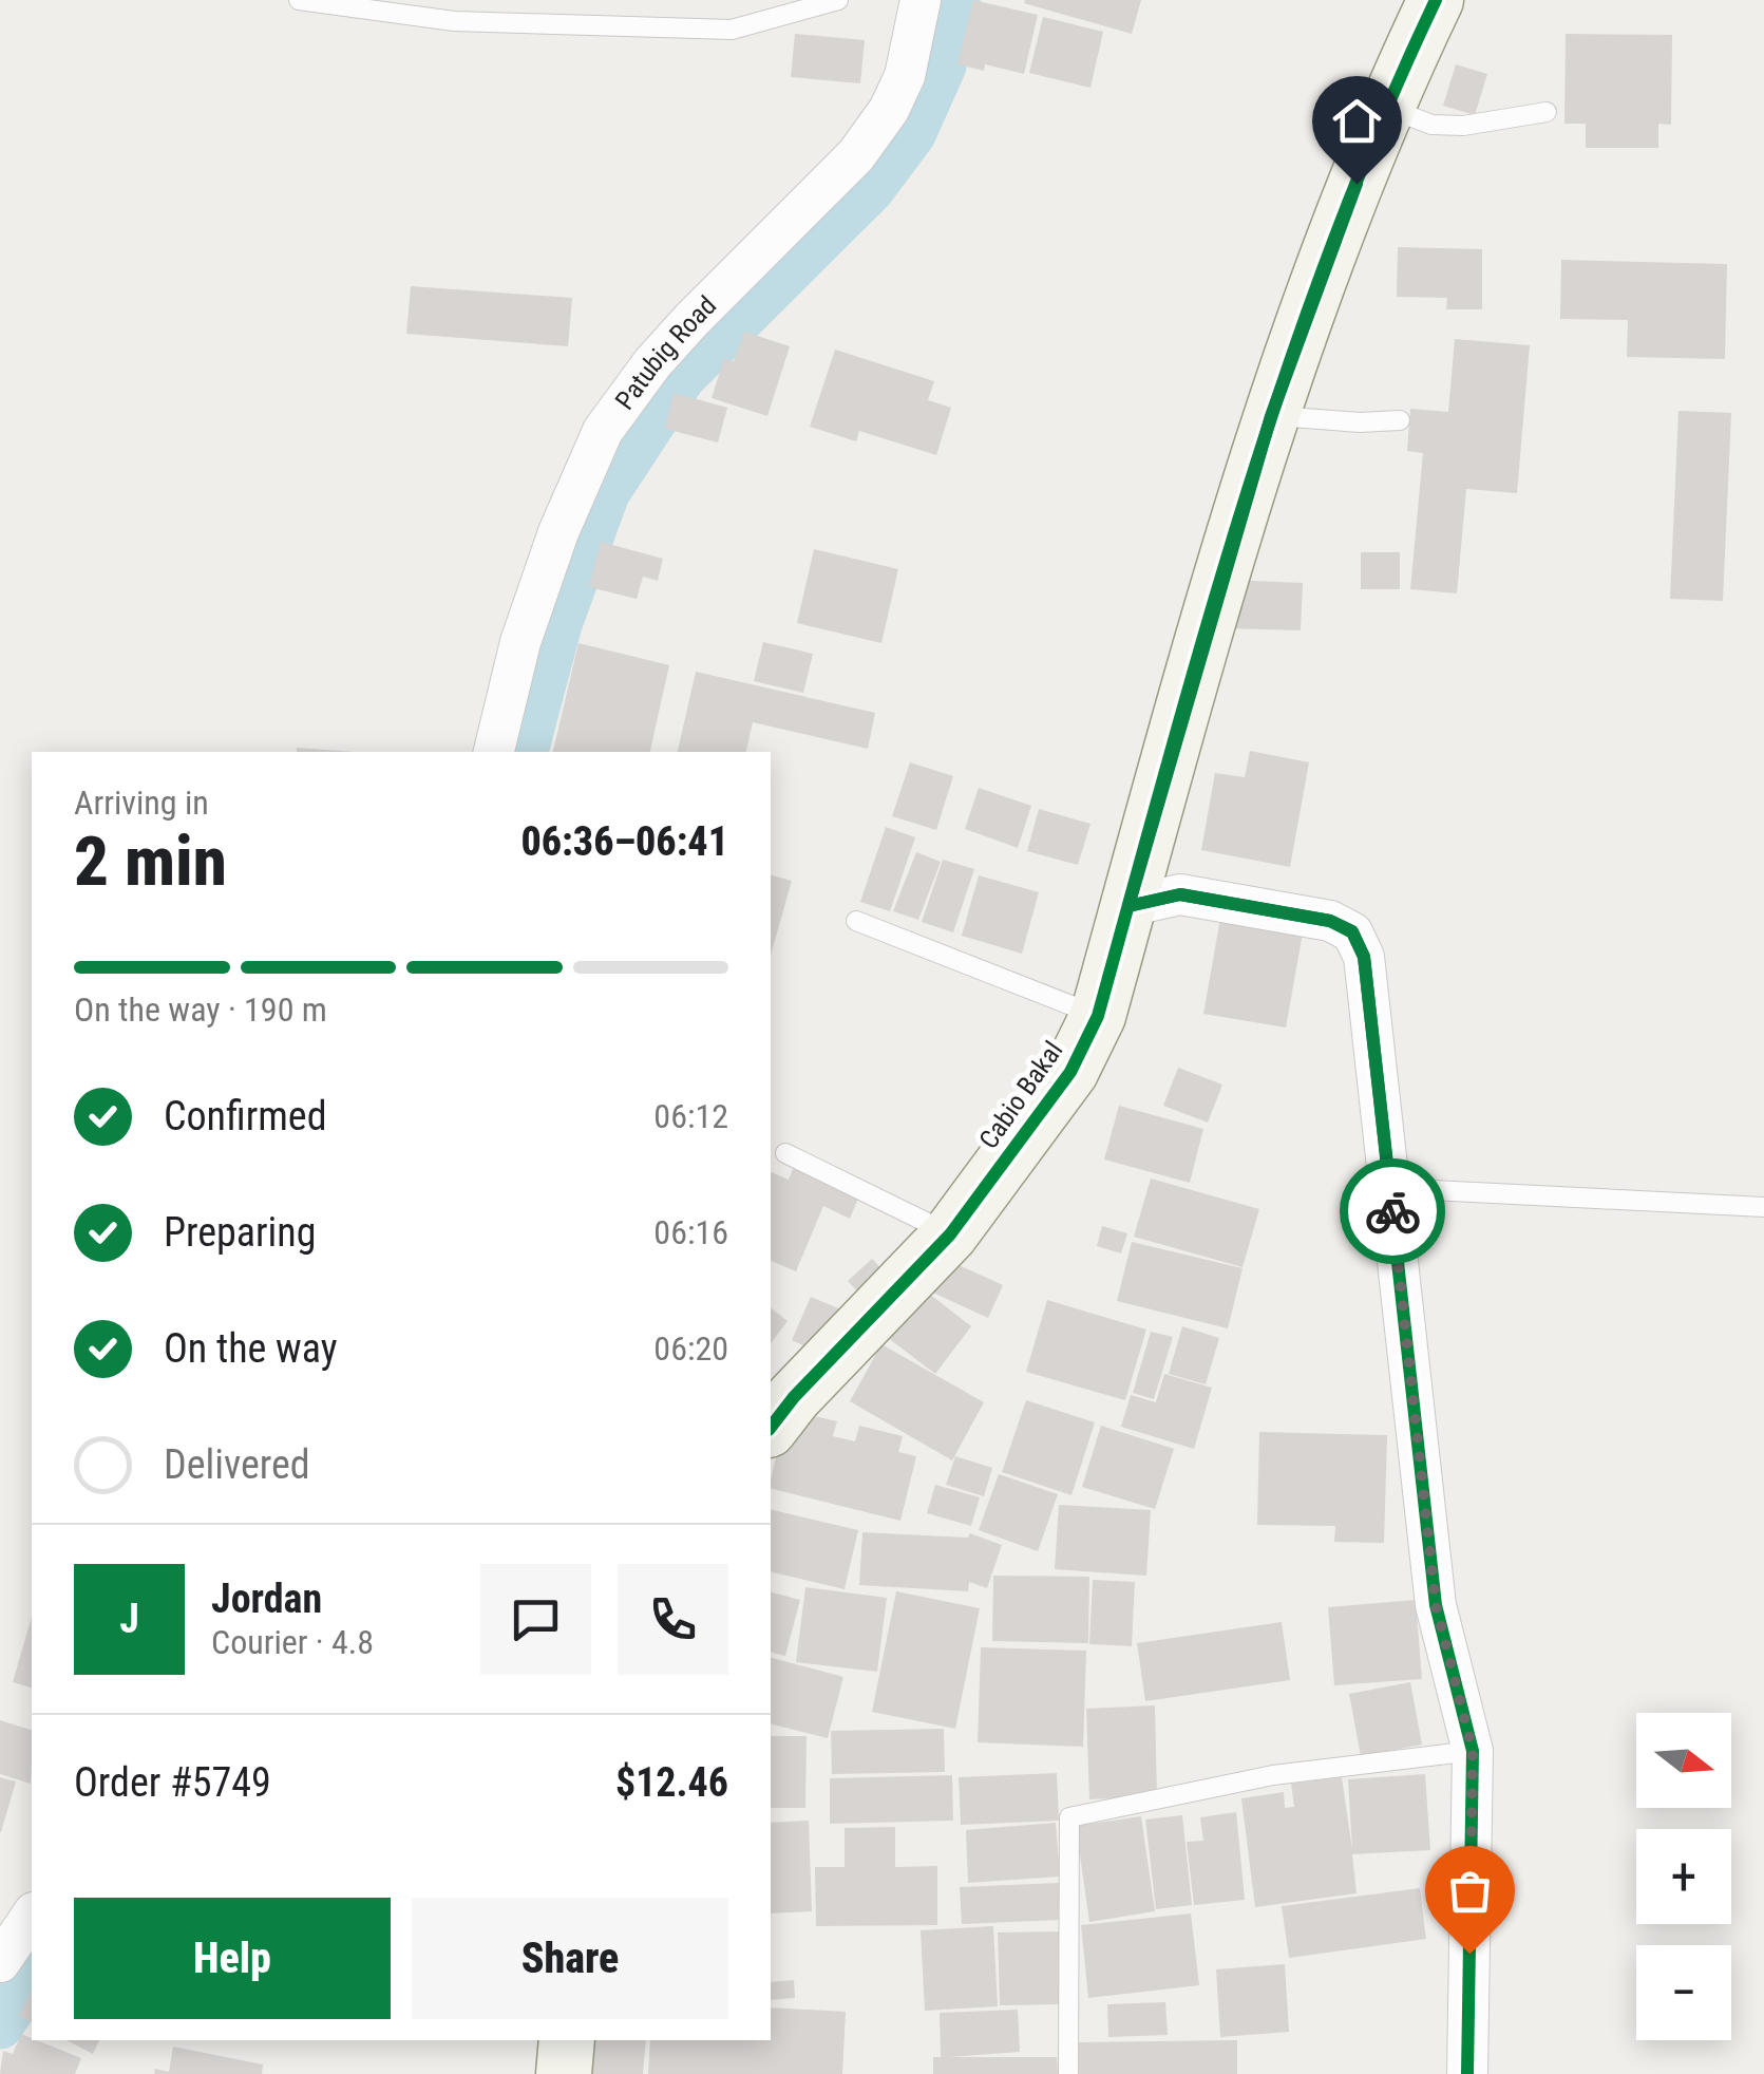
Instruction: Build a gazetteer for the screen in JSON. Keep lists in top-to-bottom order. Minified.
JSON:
{"streets":{"street":["Patubig Road","Cabio Bakal"]},"north":"right","page":{"heading":["2 min","Arriving in","06:36–06:41"],"panel":["Jordan","Courier · 4.8","Order #5749","$12.46"],"bar":"On the way · 190 m","list":[["Confirmed","06:12"],["Preparing","06:16"],["On the way","06:20"],"Delivered"],"round":"J","map_buttons":["+","−"],"buttons":["Help","Share"]}}
